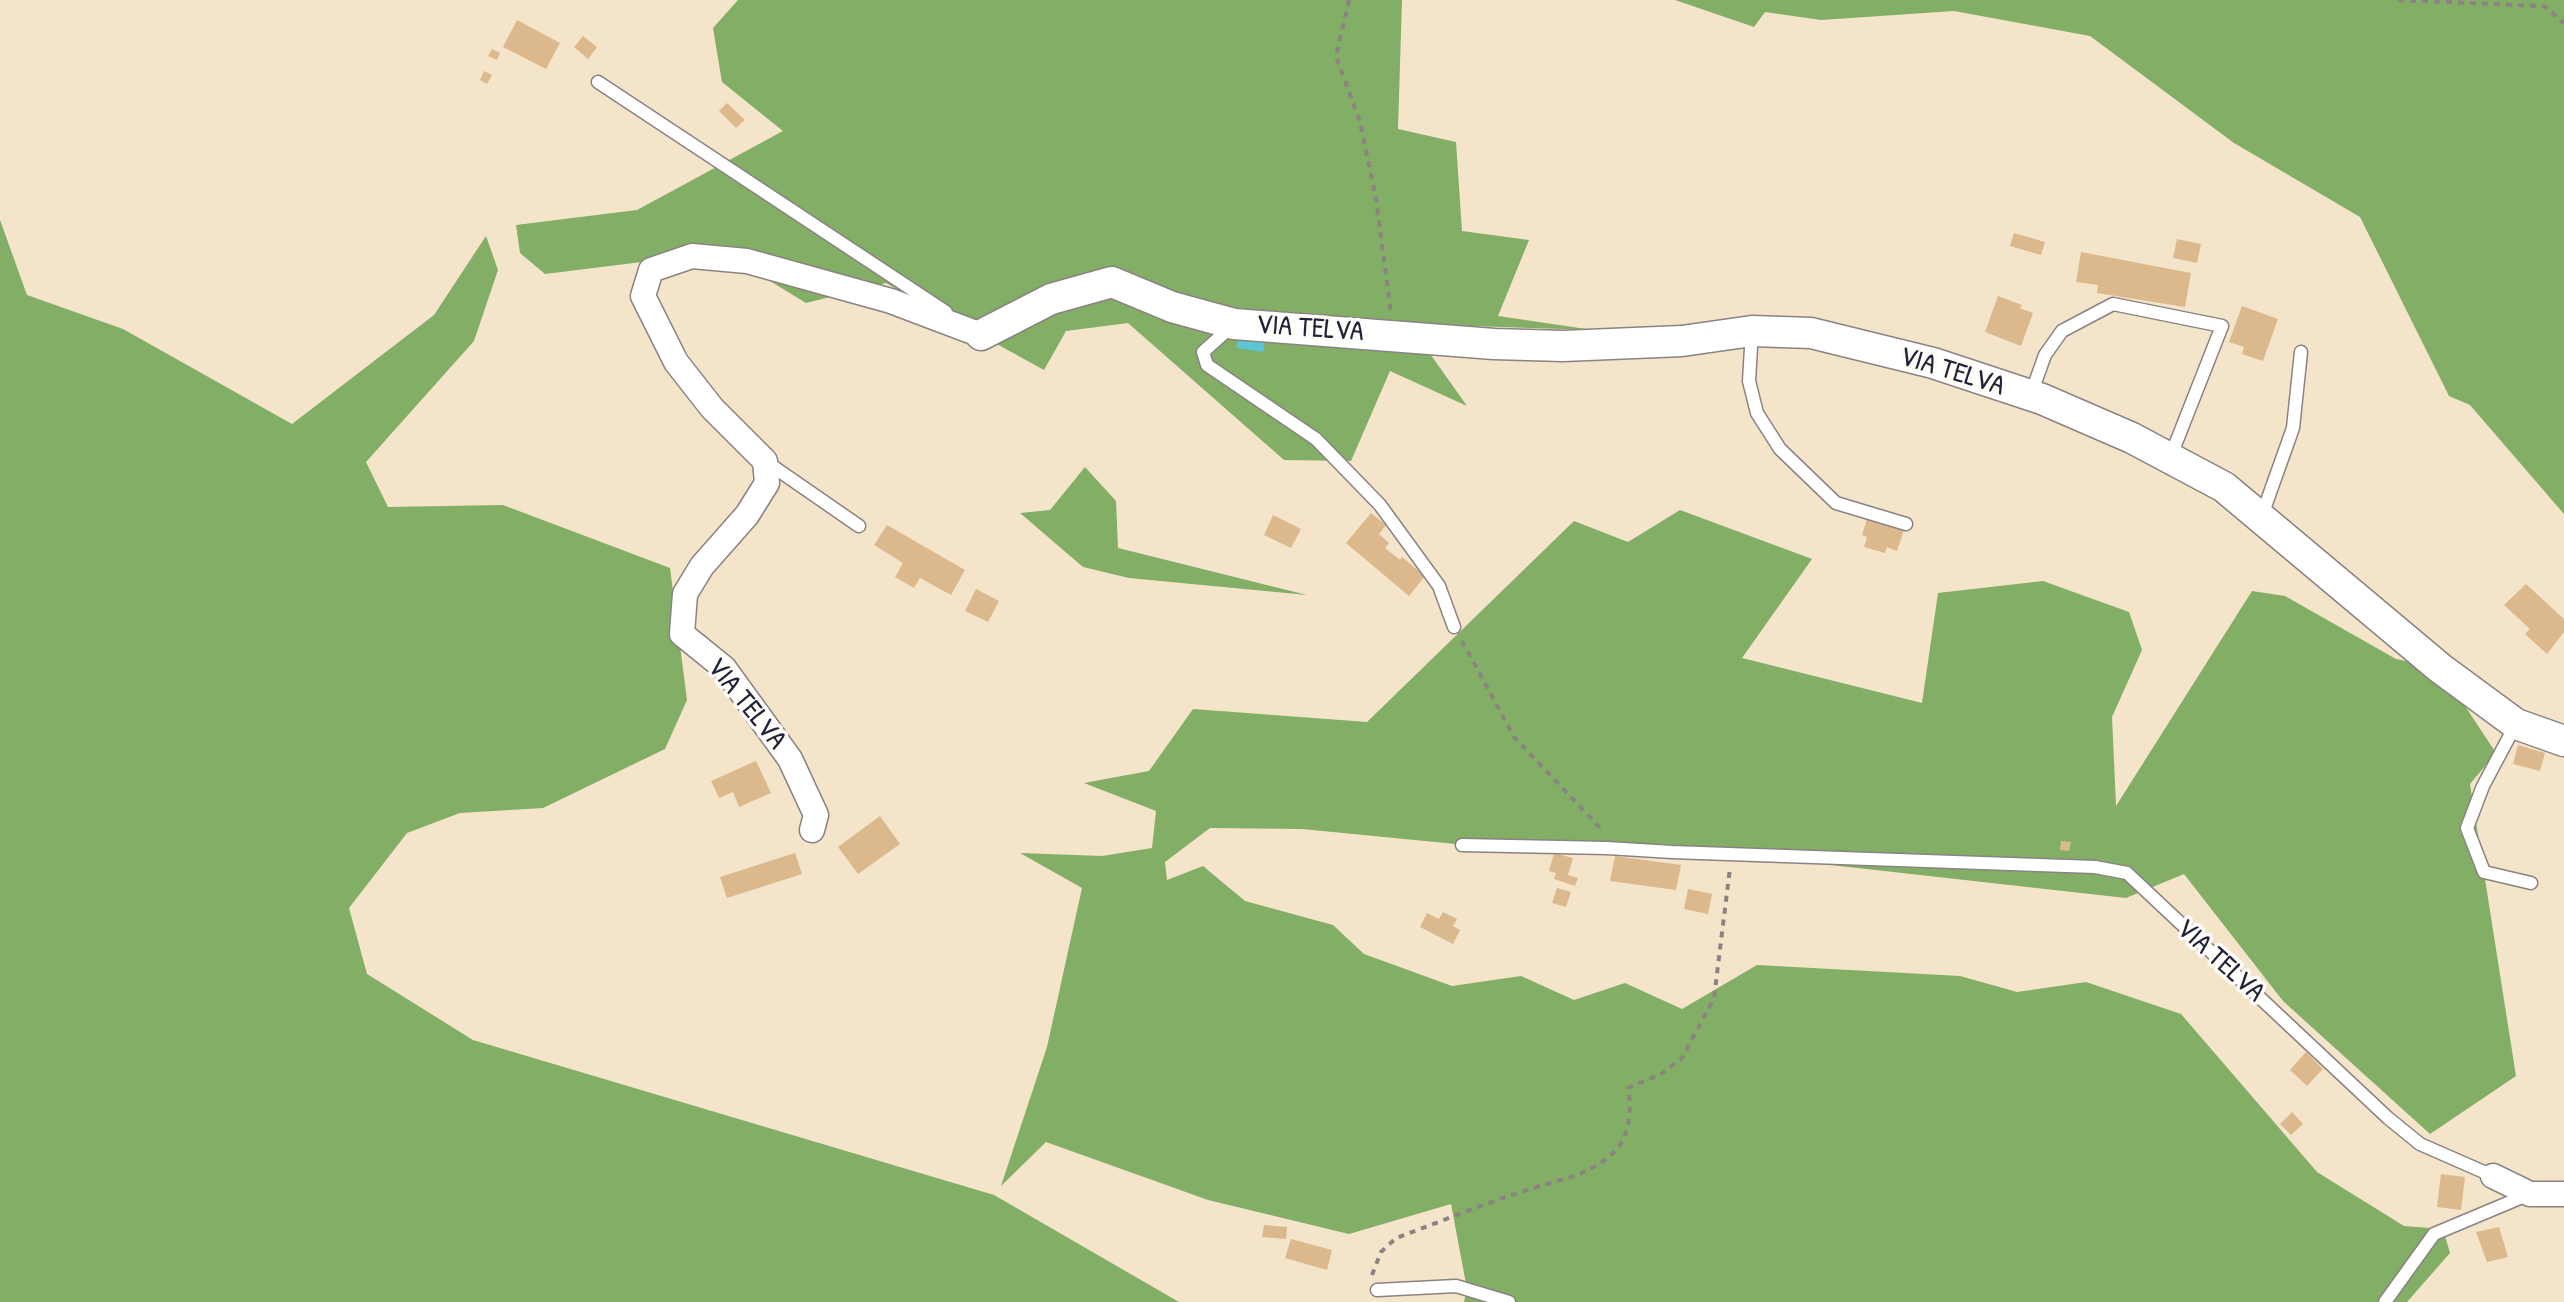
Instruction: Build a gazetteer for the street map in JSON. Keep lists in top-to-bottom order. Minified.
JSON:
{"streets":{"street":["VIA TELVA"]}}
